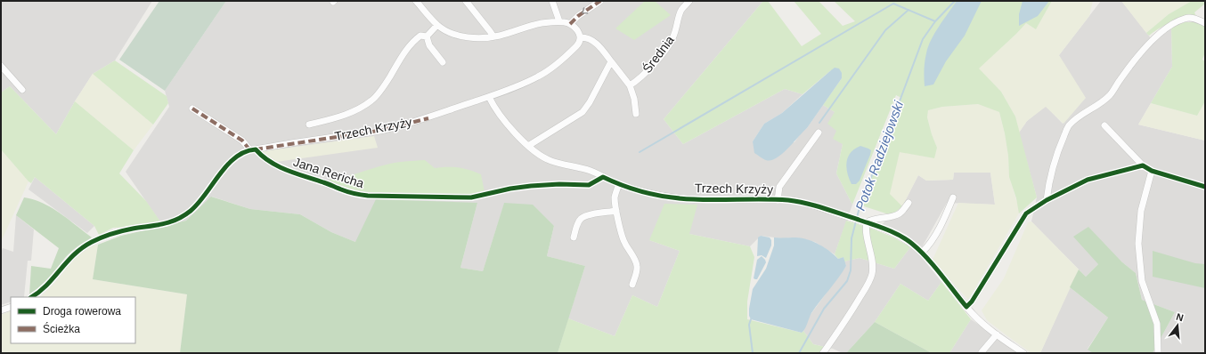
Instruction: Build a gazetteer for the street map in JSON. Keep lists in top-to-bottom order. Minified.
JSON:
{"streets":{"street":["Średnia","Trzech Krzyży","Jana Rericha"]},"crossings":[["Trzech Krzyży","Jana Rericha"]],"water":["Potok Radziejowski"],"legend":["Droga rowerowa","Ścieżka"],"north":"top"}
